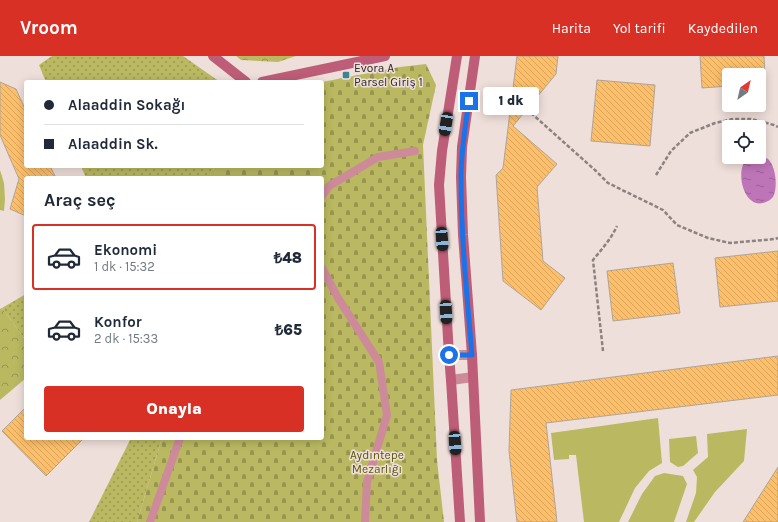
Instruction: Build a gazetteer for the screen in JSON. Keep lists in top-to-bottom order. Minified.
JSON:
{"parks":["Aydıntepe Mezarlığı"],"places":{"transit":["Evora A Parsel Giriş 1"]},"north":"top right","page":{"header":"Vroom","nav":["Harita","Yol tarifi","Kaydedilen"],"banner":["Alaaddin Sokağı","Alaaddin Sk."],"bubble":"1 dk","heading":"Araç seç","list":[{"name":"Ekonomi","note":"1 dk · 15:32","value":"₺48"},{"name":"Konfor","note":"2 dk · 15:33","value":"₺65"}],"buttons":"Onayla"}}
